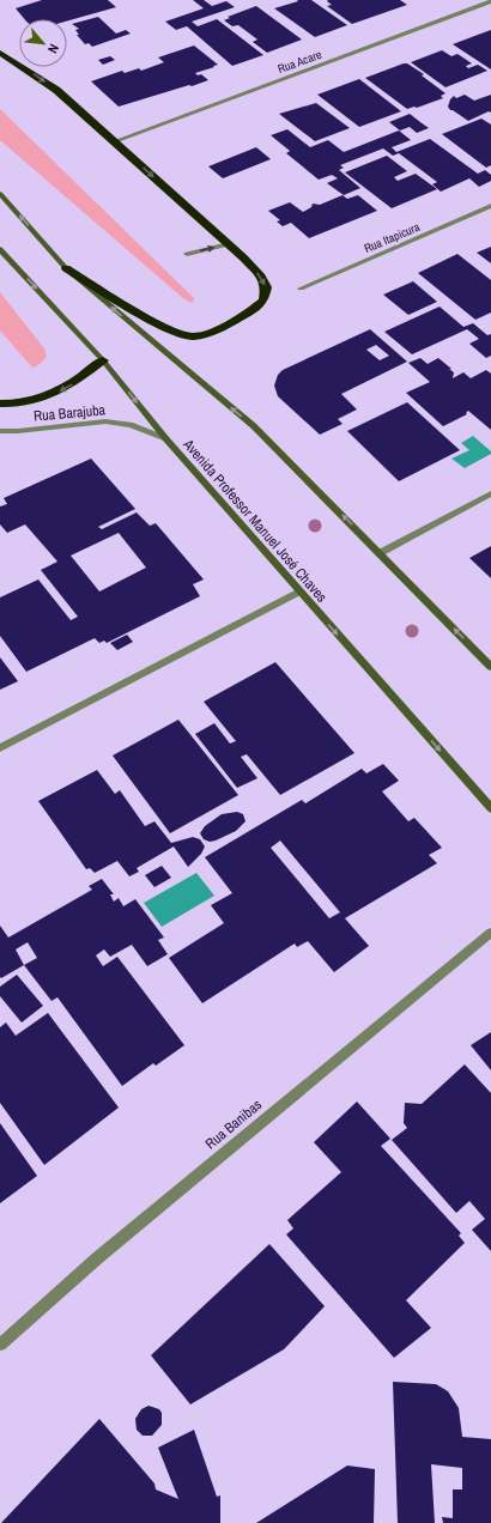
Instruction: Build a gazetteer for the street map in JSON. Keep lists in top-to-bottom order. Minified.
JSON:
{"streets":{"main road":["Avenida Professor Manuel José Chaves"],"street":["Rua Acare","Rua Itapicura","Rua Barajuba","Rua Banibas"]},"crossings":[["Rua Barajuba","Avenida Professor Manuel José Chaves"]],"north":"bottom right"}
